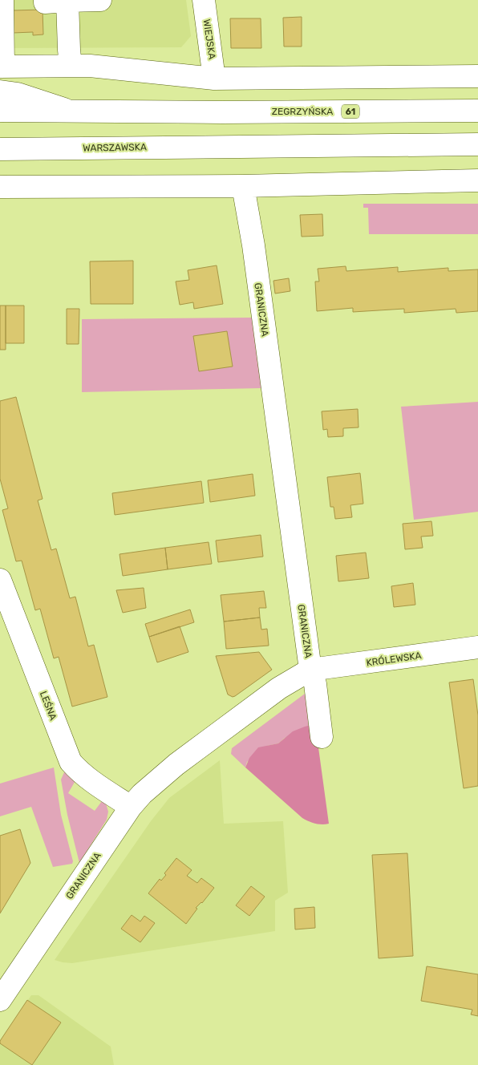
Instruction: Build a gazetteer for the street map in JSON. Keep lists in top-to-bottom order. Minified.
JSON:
{"streets":{"street":["WIEJSKA","ZEGRZYŃSKA","61","WARSZAWSKA","GRANICZNA","KRÓLEWSKA","LEŚNA"]},"crossings":[["ZEGRZYŃSKA","61"],["GRANICZNA","KRÓLEWSKA"],["GRANICZNA","LEŚNA"]]}
